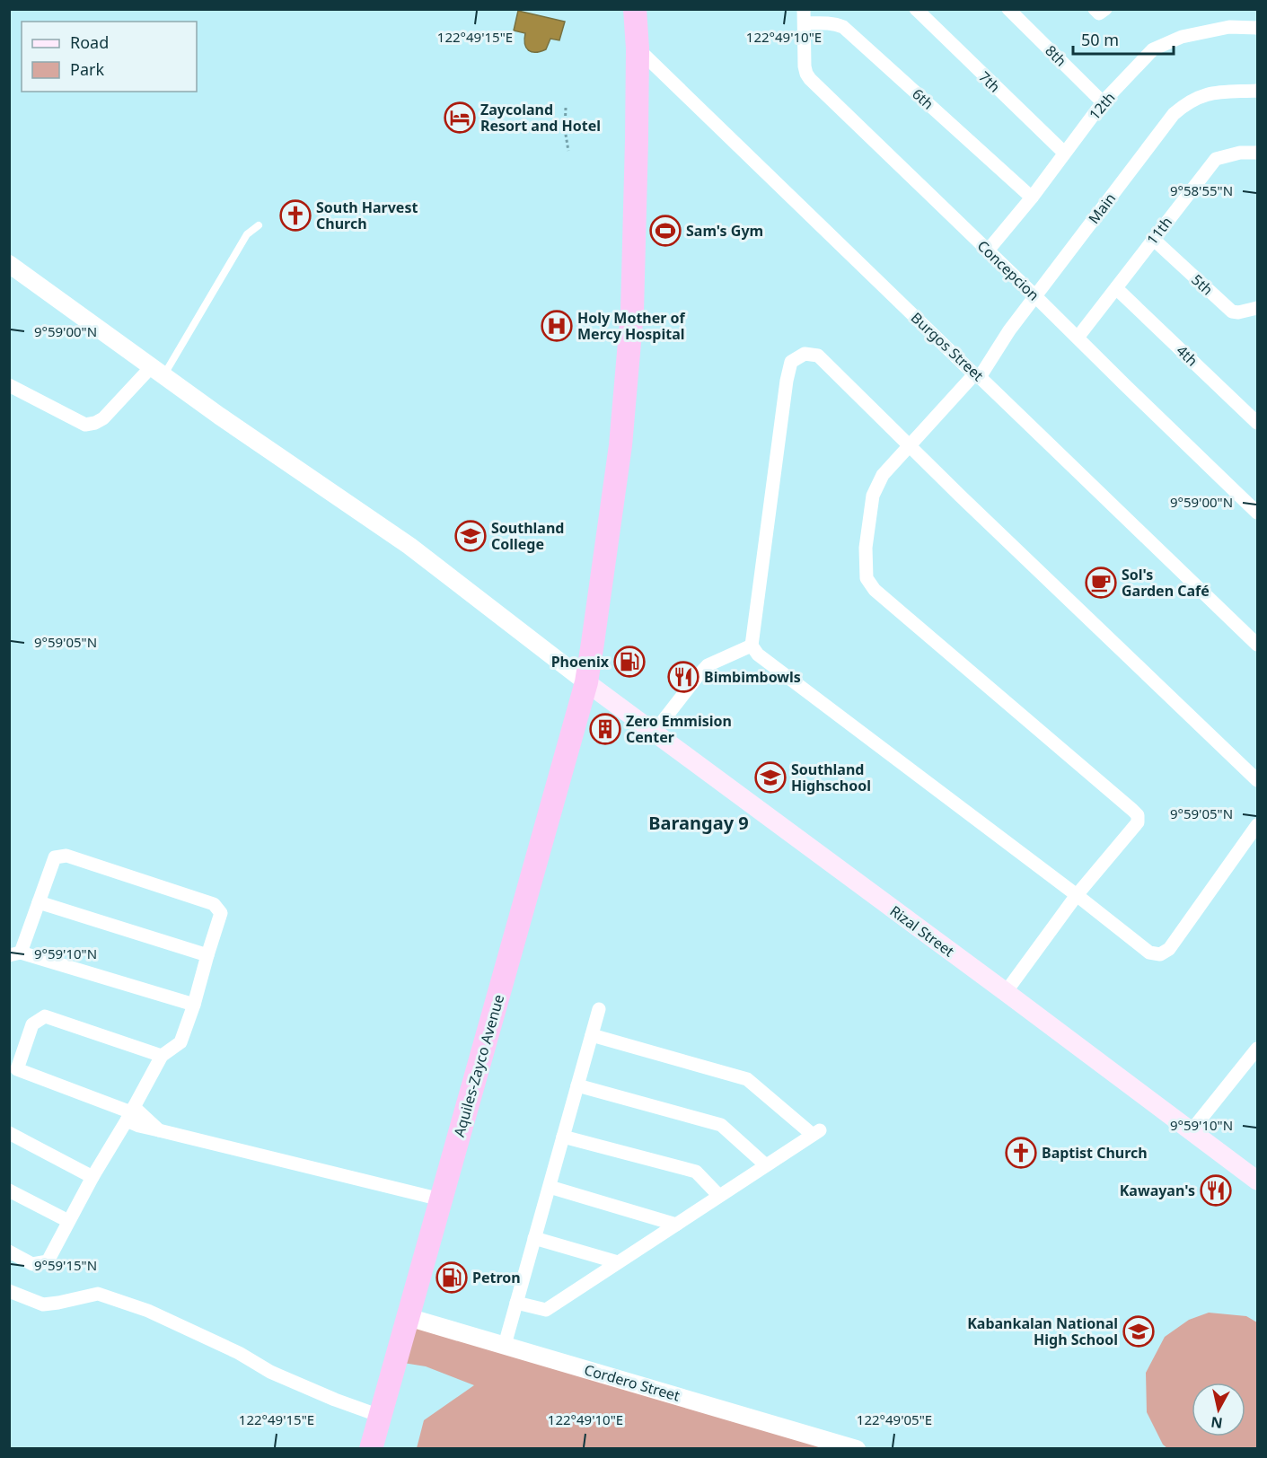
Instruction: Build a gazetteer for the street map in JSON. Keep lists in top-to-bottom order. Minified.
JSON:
{"streets":{"highway":["Aquiles-Zayco Avenue"],"main road":["Rizal Street"],"street":["8th","7th","6th","12th","Main","11th","Concepcion","5th","Burgos Street","4th","Cordero Street"]},"crossings":[["8th","12th"],["7th","12th"],["6th","12th"],["6th","Concepcion"],["12th","Concepcion"],["Main","Concepcion"],["Main","Burgos Street"],["11th","Concepcion"],["11th","5th"],["11th","4th"],["Burgos Street","Aquiles-Zayco Avenue"],["Rizal Street","Aquiles-Zayco Avenue"],["Aquiles-Zayco Avenue","Cordero Street"]],"districts":["Barangay 9"],"places":{"hotel":["Zaycoland Resort and Hotel"],"church":["South Harvest Church","Baptist Church"],"sports":["Sam's Gym"],"hospital":["Holy Mother of Mercy Hospital"],"school or university":["Southland College","Southland Highschool","Kabankalan National High School"],"cafe":["Sol's Garden Café"],"fuel station":["Phoenix","Petron"],"restaurant":["Bimbimbowls","Kawayan's"],"building":["Zero Emmision Center"]},"legend":["Road","Park"],"scale_bar":"50 m","north":"bottom","coordinates":["122°49'15\"E","122°49'10\"E","9°58'55\"N","9°59'00\"N","9°59'05\"N","9°59'10\"N","9°59'15\"N","122°49'05\"E"]}
